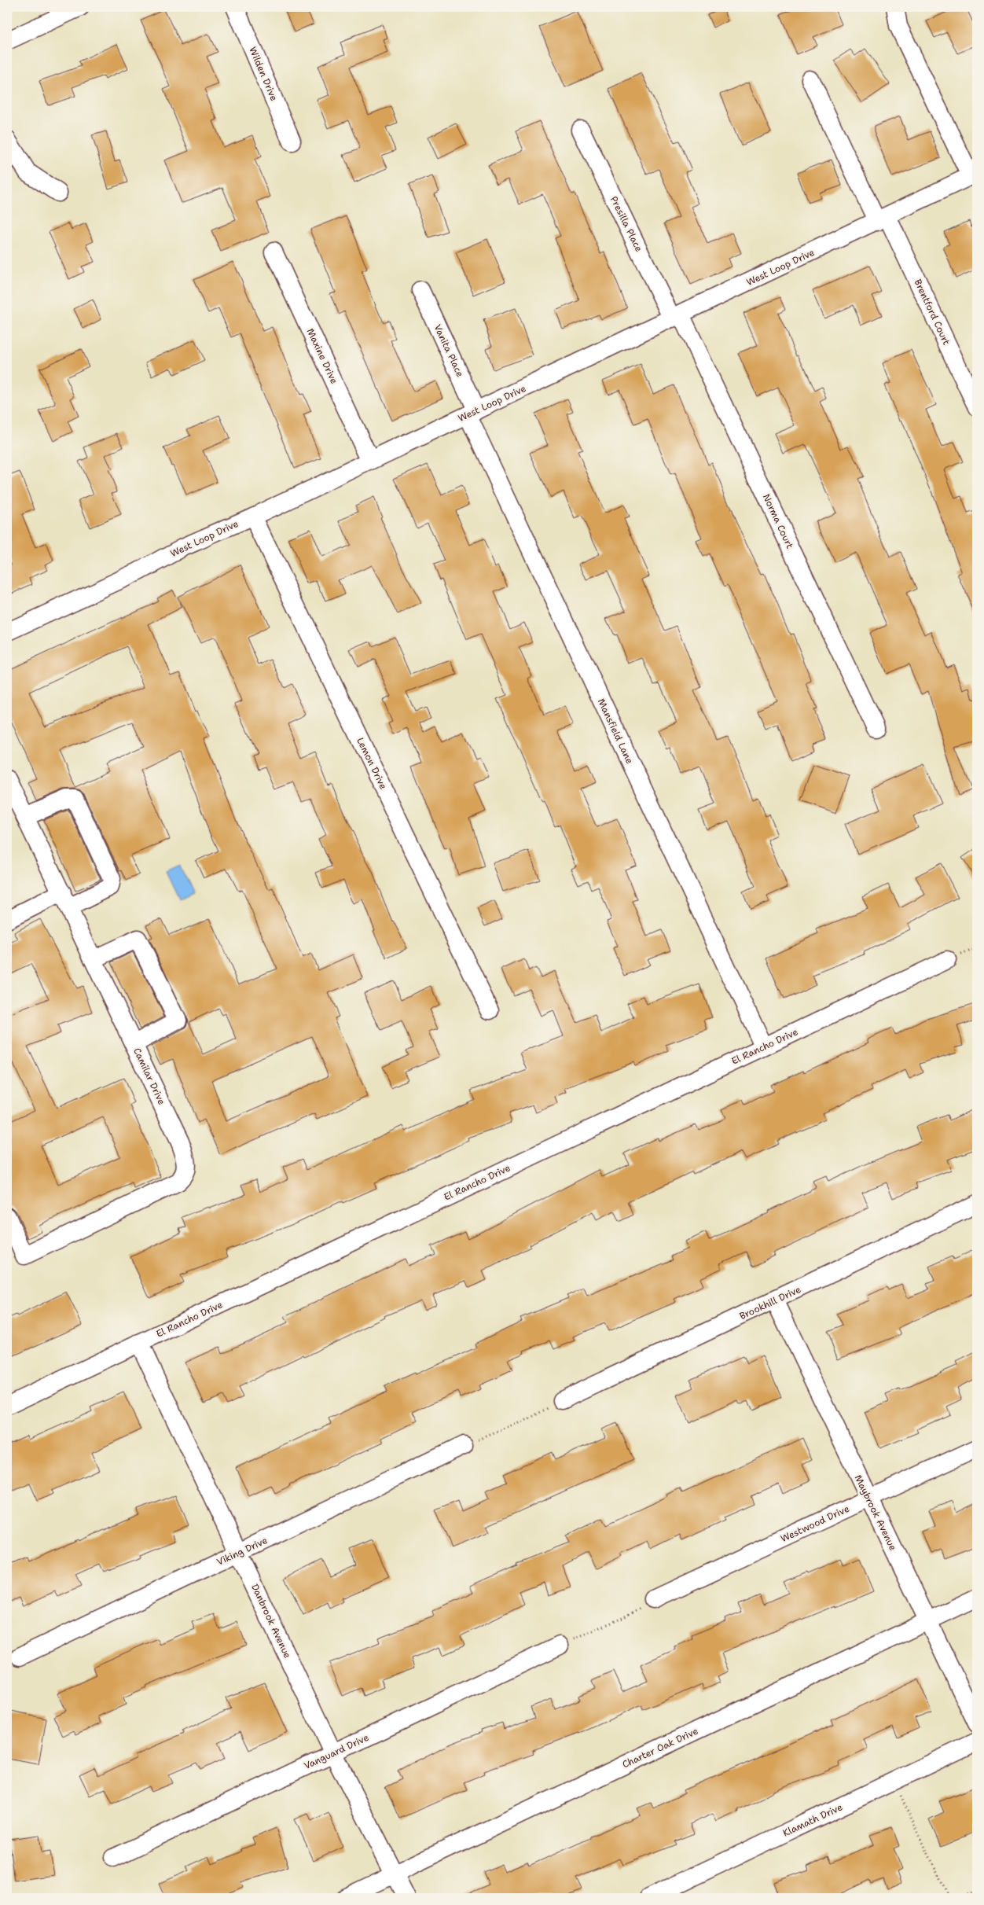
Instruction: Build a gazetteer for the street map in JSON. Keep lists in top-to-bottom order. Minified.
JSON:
{"streets":{"street":["Wilden Drive","Presilla Place","West Loop Drive","Brentford Court","Vanita Place","Maxine Drive","Norma Court","Mansfield Lane","Lemon Drive","El Rancho Drive","Camilar Drive","Brookhill Drive","Maybrook Avenue","Westwood Drive","Viking Drive","Danbrook Avenue","Charter Oak Drive","Vanguard Drive","Klamath Drive"]},"crossings":[["Presilla Place","West Loop Drive"],["Presilla Place","Norma Court"],["West Loop Drive","Brentford Court"],["West Loop Drive","Vanita Place"],["West Loop Drive","Maxine Drive"],["West Loop Drive","Norma Court"],["West Loop Drive","Mansfield Lane"],["West Loop Drive","Lemon Drive"],["Vanita Place","Mansfield Lane"],["Mansfield Lane","El Rancho Drive"],["El Rancho Drive","Danbrook Avenue"],["Brookhill Drive","Maybrook Avenue"],["Maybrook Avenue","Westwood Drive"],["Maybrook Avenue","Charter Oak Drive"],["Viking Drive","Danbrook Avenue"],["Danbrook Avenue","Charter Oak Drive"],["Danbrook Avenue","Vanguard Drive"]]}
